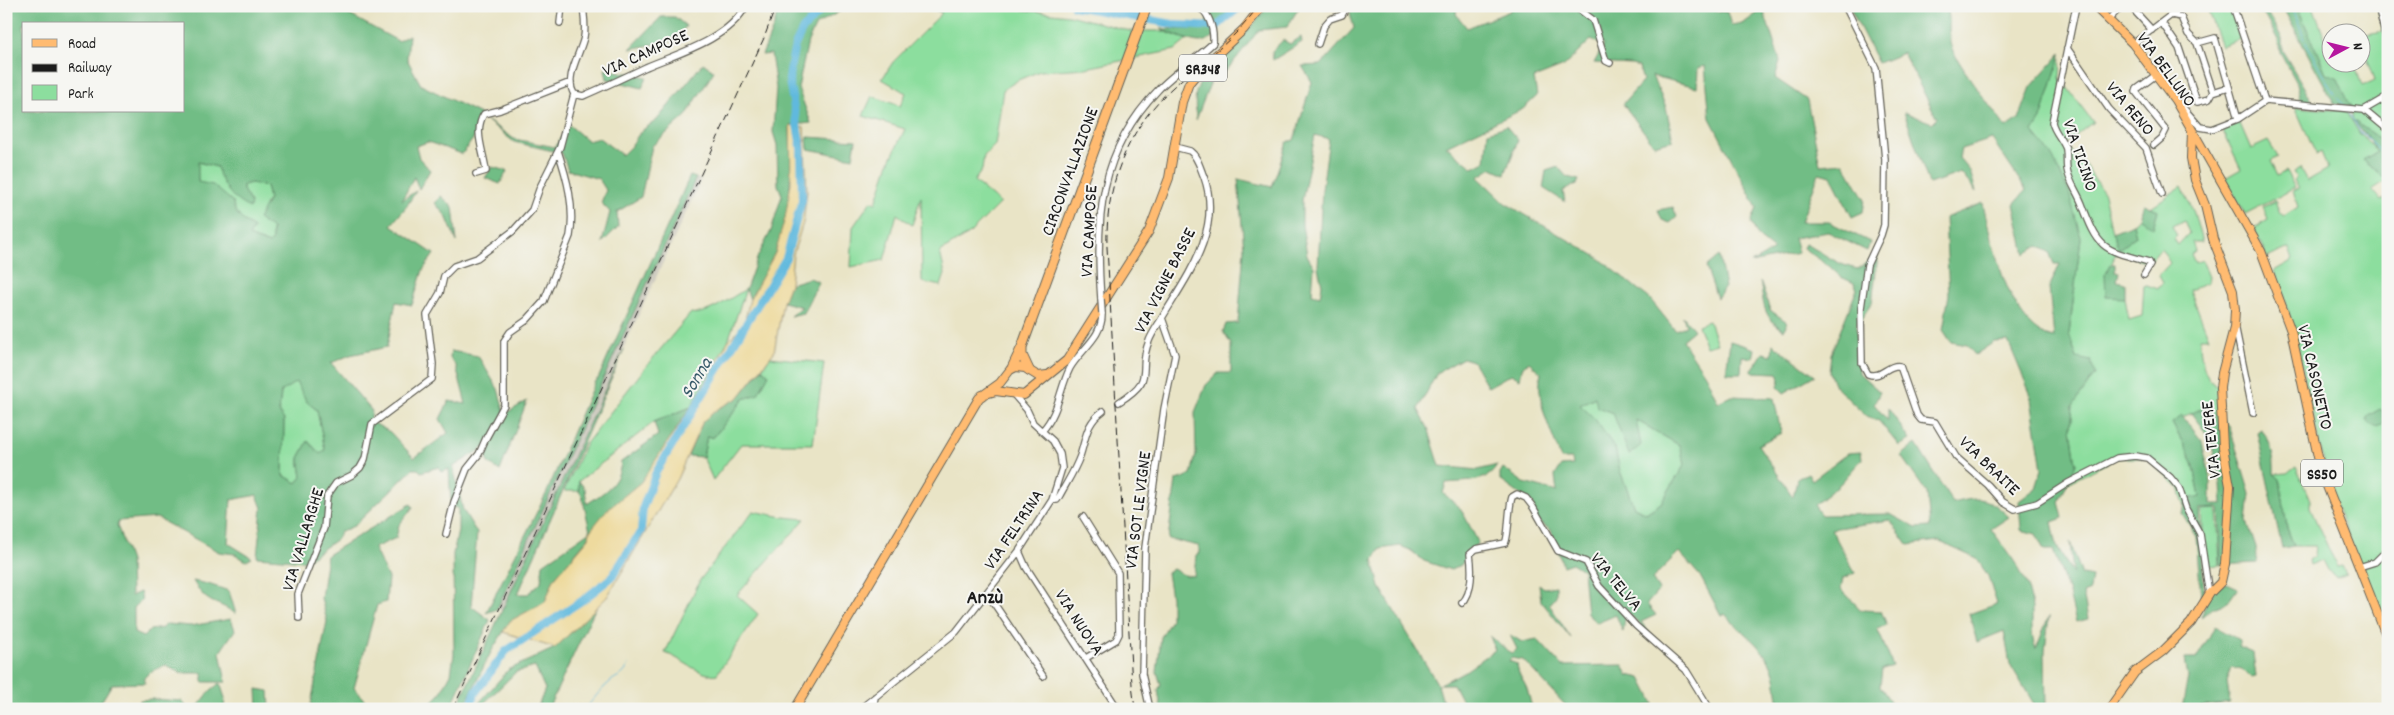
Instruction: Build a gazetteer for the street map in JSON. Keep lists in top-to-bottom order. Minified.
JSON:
{"streets":{"highway":["CIRCONVALLAZIONE"],"main road":["SR348","VIA BELLUNO","VIA CASONETTO","VIA TEVERE","SS50","VIA FELTRINA"],"street":["VIA CAMPOSE","VIA RENO","VIA TICINO","VIA VIGNE BASSE","VIA BRAITE","VIA SOT LE VIGNE","VIA VALLARGHE","VIA TELVA","VIA NUOVA"]},"crossings":[["VIA CAMPOSE","VIA FELTRINA"],["VIA CAMPOSE","VIA VALLARGHE"],["SR348","CIRCONVALLAZIONE"],["SR348","VIA VIGNE BASSE"],["SR348","VIA FELTRINA"],["VIA BELLUNO","VIA CASONETTO"],["VIA BELLUNO","VIA TEVERE"],["VIA RENO","VIA TICINO"],["CIRCONVALLAZIONE","VIA FELTRINA"],["VIA VIGNE BASSE","VIA SOT LE VIGNE"],["VIA CASONETTO","VIA TEVERE"],["VIA TEVERE","VIA BRAITE"],["VIA FELTRINA","VIA NUOVA"]],"districts":["Anzù"],"water":["Sonna"],"legend":["Road","Railway","Park"],"north":"right"}
